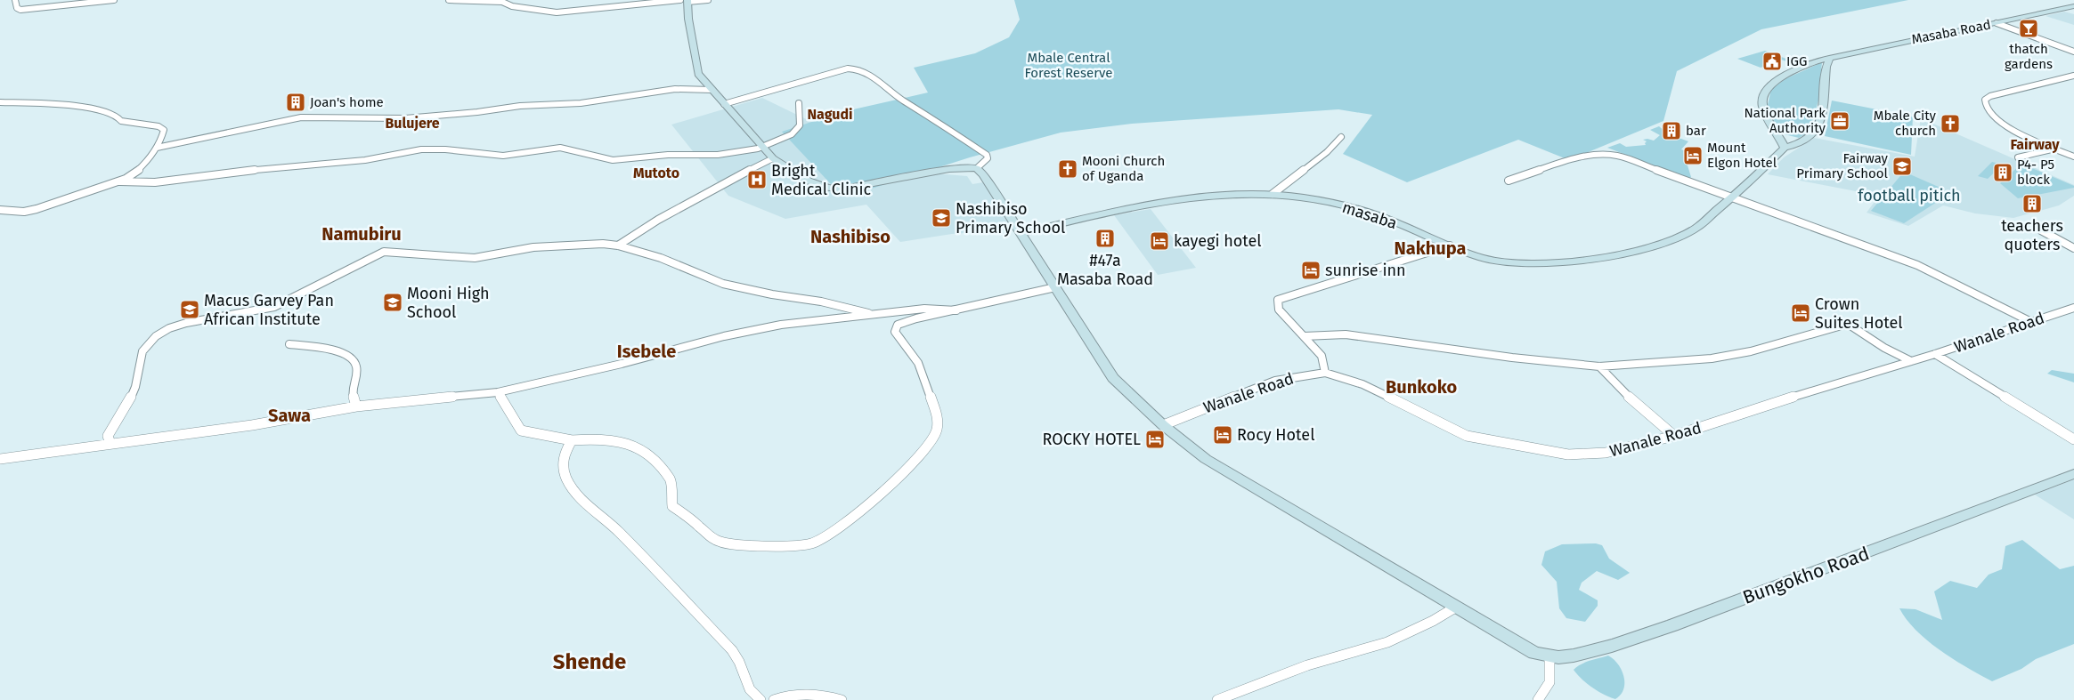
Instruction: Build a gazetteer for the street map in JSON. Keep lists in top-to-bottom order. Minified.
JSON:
{"streets":{"street":["Masaba Road","masaba","Wanale Road","Bungokho Road"]},"crossings":[["Masaba Road","masaba"],["masaba","Bungokho Road"],["Wanale Road","Bungokho Road"]],"districts":["Nagudi","Bulujere","Fairway","Mutoto","Namubiru","Nashibiso","Nakhupa","Isebele","Bunkoko","Sawa","Shende"],"parks":["Mbale Central Forest Reserve","football pitich"],"places":{"bar":["thatch gardens"],"public building":["IGG"],"building":["Joan's home","bar","P4- P5 block","teachers quoters","#47a Masaba Road"],"office":["National Park Authority"],"church":["Mbale City church","Mooni Church of Uganda"],"hotel":["Mount Elgon Hotel","kayegi hotel","sunrise inn","Crown Suites Hotel","Rocy Hotel","ROCKY HOTEL"],"school or university":["Fairway Primary School","Nashibiso Primary School","Mooni High School","Macus Garvey Pan African Institute"],"hospital":["Bright Medical Clinic"]}}
